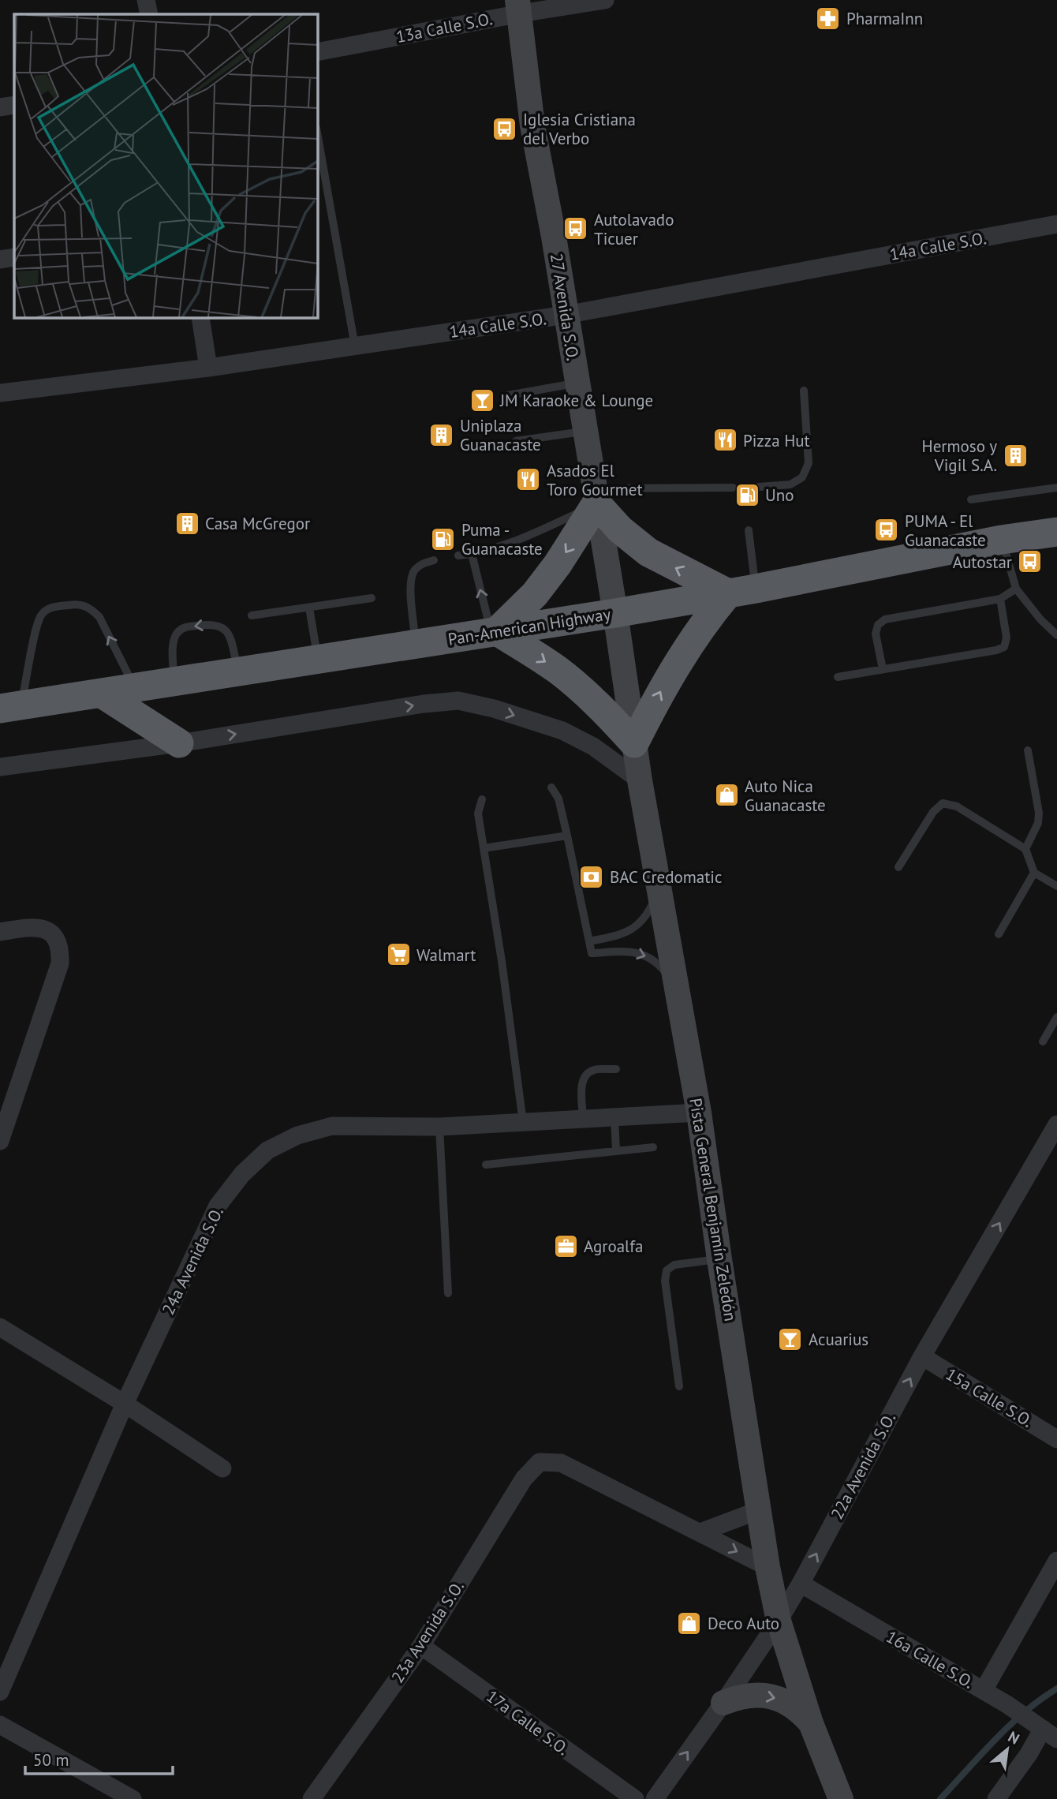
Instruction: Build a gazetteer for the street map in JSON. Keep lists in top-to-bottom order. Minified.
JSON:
{"streets":{"highway":["Pan-American Highway"],"main road":["27 Avenida S.O.","Pista General Benjamín Zeledón"],"street":["13a Calle S.O.","14a Calle S.O.","24a Avenida S.O.","15a Calle S.O.","22a Avenida S.O.","23a Avenida S.O.","16a Calle S.O.","17a Calle S.O."]},"crossings":[["13a Calle S.O.","27 Avenida S.O."],["14a Calle S.O.","27 Avenida S.O."],["27 Avenida S.O.","Pan-American Highway"],["27 Avenida S.O.","Pista General Benjamín Zeledón"],["Pan-American Highway","Pista General Benjamín Zeledón"],["Pista General Benjamín Zeledón","24a Avenida S.O."],["Pista General Benjamín Zeledón","22a Avenida S.O."],["15a Calle S.O.","22a Avenida S.O."],["22a Avenida S.O.","16a Calle S.O."],["23a Avenida S.O.","17a Calle S.O."]],"one_way":["22a Avenida S.O."],"places":{"pharmacy":["PharmaInn"],"bus stop":["Iglesia Cristiana del Verbo","Autolavado Ticuer","PUMA - El Guanacaste","Autostar"],"bar":["JM Karaoke & Lounge","Acuarius"],"building":["Uniplaza Guanacaste","Hermoso y Vigil S.A.","Casa McGregor"],"restaurant":["Pizza Hut","Asados El Toro Gourmet"],"fuel station":["Uno","Puma - Guanacaste"],"shop":["Auto Nica Guanacaste","Deco Auto"],"bank":["BAC Credomatic"],"supermarket":["Walmart"],"office":["Agroalfa"]},"scale_bar":"50 m","north":"top right"}
